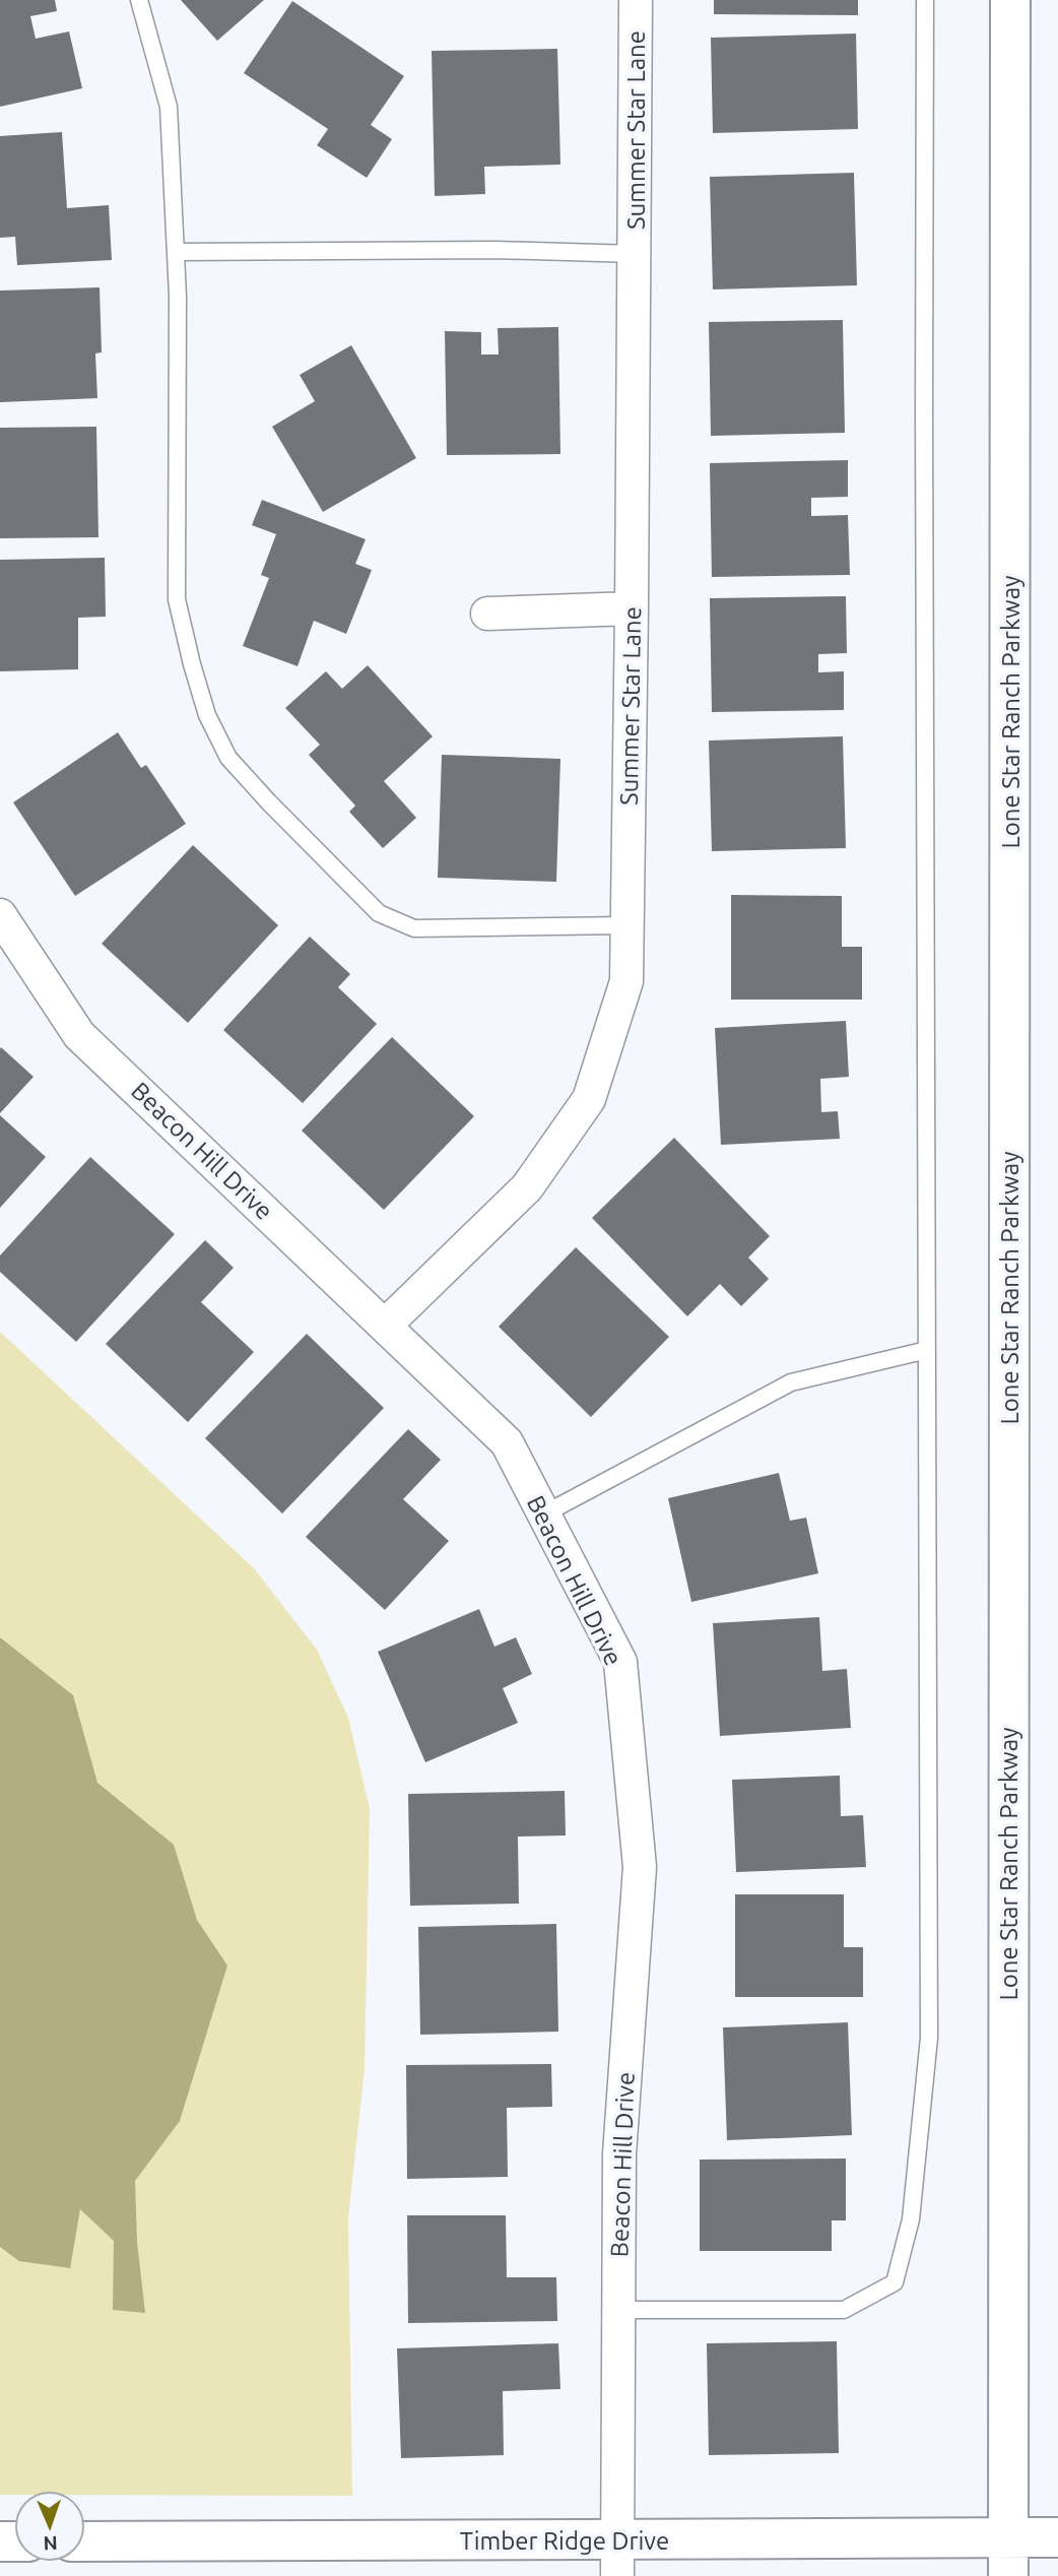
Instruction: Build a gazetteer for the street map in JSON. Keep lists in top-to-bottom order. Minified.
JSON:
{"streets":{"main road":["Lone Star Ranch Parkway","Timber Ridge Drive"],"street":["Summer Star Lane","Beacon Hill Drive"]},"crossings":[["Summer Star Lane","Beacon Hill Drive"],["Lone Star Ranch Parkway","Timber Ridge Drive"],["Beacon Hill Drive","Timber Ridge Drive"]],"north":"bottom"}
